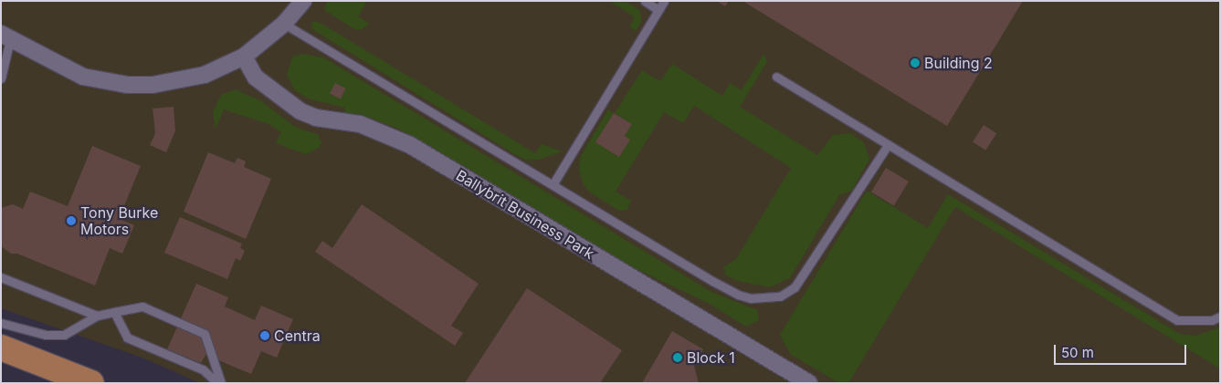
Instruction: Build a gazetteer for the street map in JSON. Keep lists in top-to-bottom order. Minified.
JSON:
{"streets":{"street":["Ballybrit Business Park"]},"places":["Building 2","Tony Burke Motors","Centra","Block 1"],"scale_bar":"50 m"}
